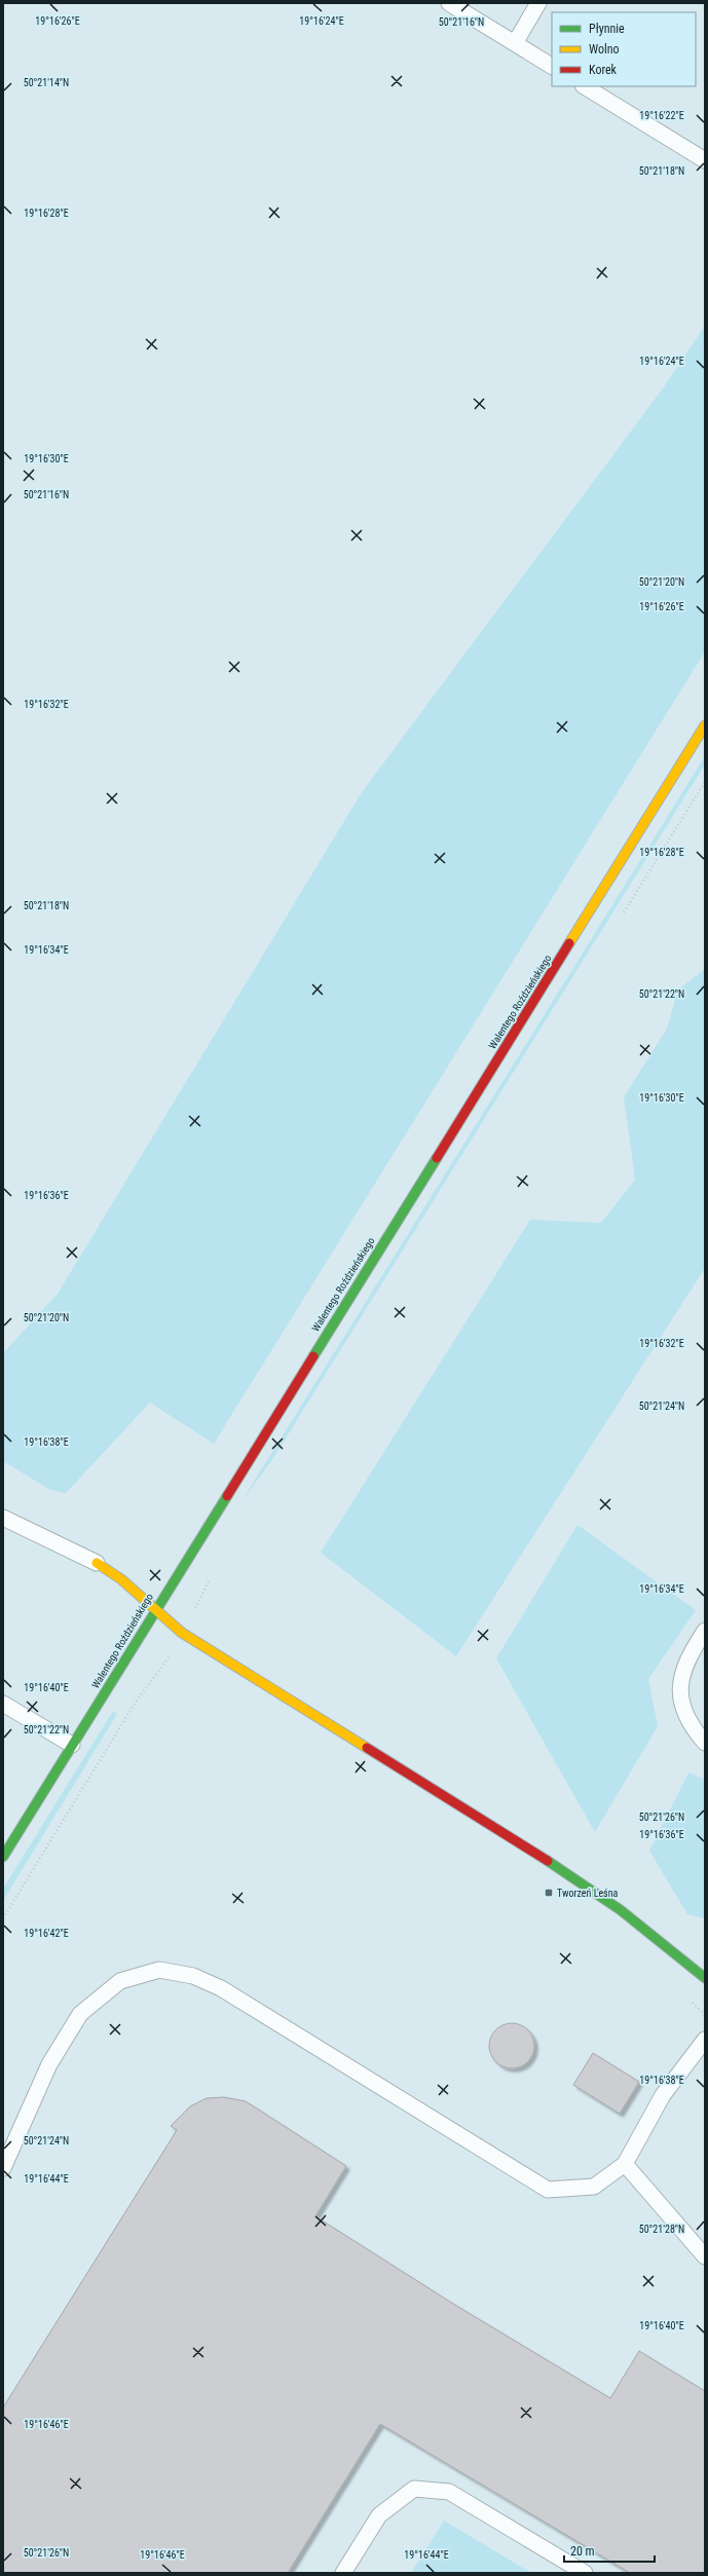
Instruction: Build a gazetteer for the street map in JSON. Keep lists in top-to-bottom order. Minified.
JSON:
{"streets":{"street":["Walentego Roździeńskiego"]},"places":{"transit":["Tworzeń Leśna"]},"legend":["Płynnie","Wolno","Korek"],"scale_bar":"20 m","coordinates":["19°16'24\"E","19°16'26\"E","50°21'16\"N","50°21'14\"N","19°16'22\"E","50°21'18\"N","19°16'28\"E","19°16'30\"E","50°21'20\"N","19°16'32\"E","19°16'34\"E","50°21'22\"N","19°16'36\"E","50°21'24\"N","19°16'38\"E","19°16'40\"E","50°21'26\"N","19°16'42\"E","19°16'44\"E","50°21'28\"N","19°16'46\"E"]}
